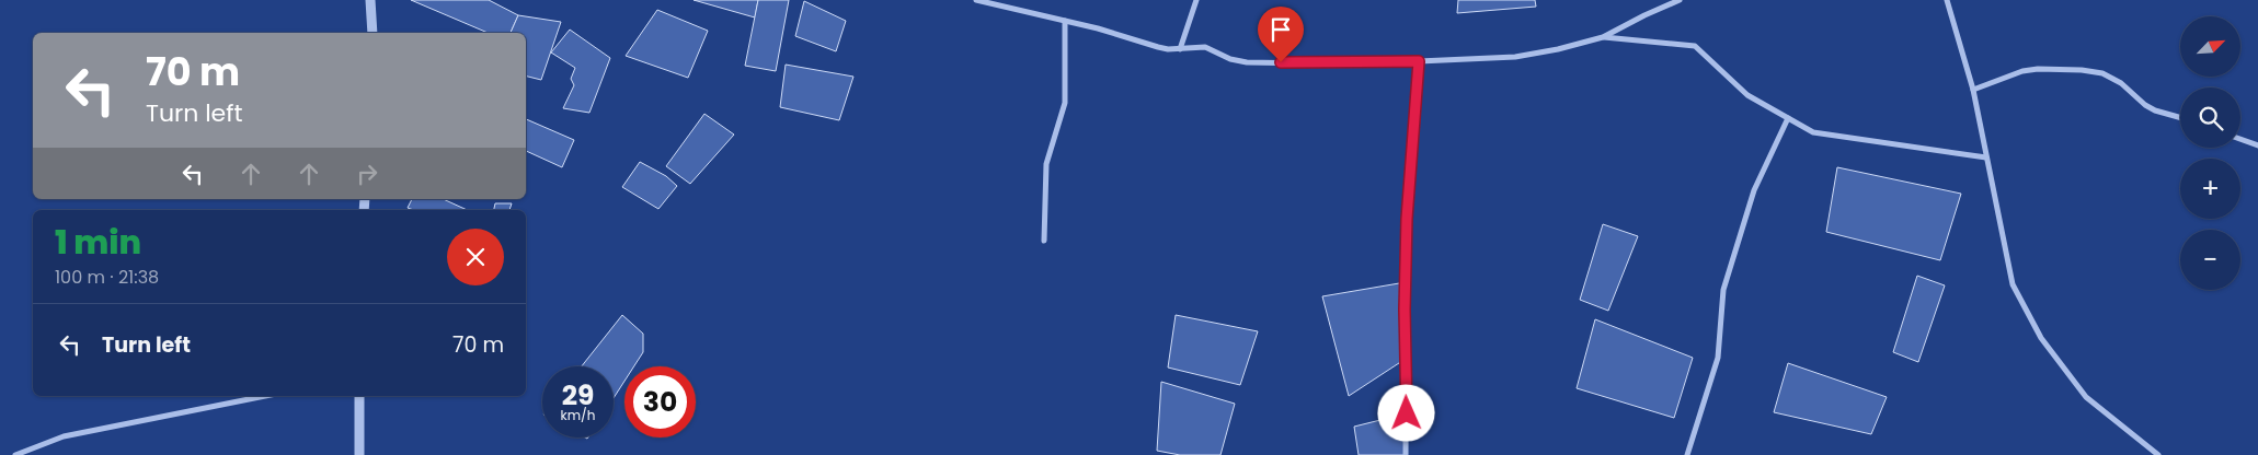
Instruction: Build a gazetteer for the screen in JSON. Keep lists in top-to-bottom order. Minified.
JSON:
{"north":"top right","page":{"map_buttons":["+","−"],"turn":["70 m","Turn left"],"heading":["1 min","100 m · 21:38"],"list":[{"name":"Turn left","value":"70 m"}],"speed":"29 km/h","limit":"30"}}
